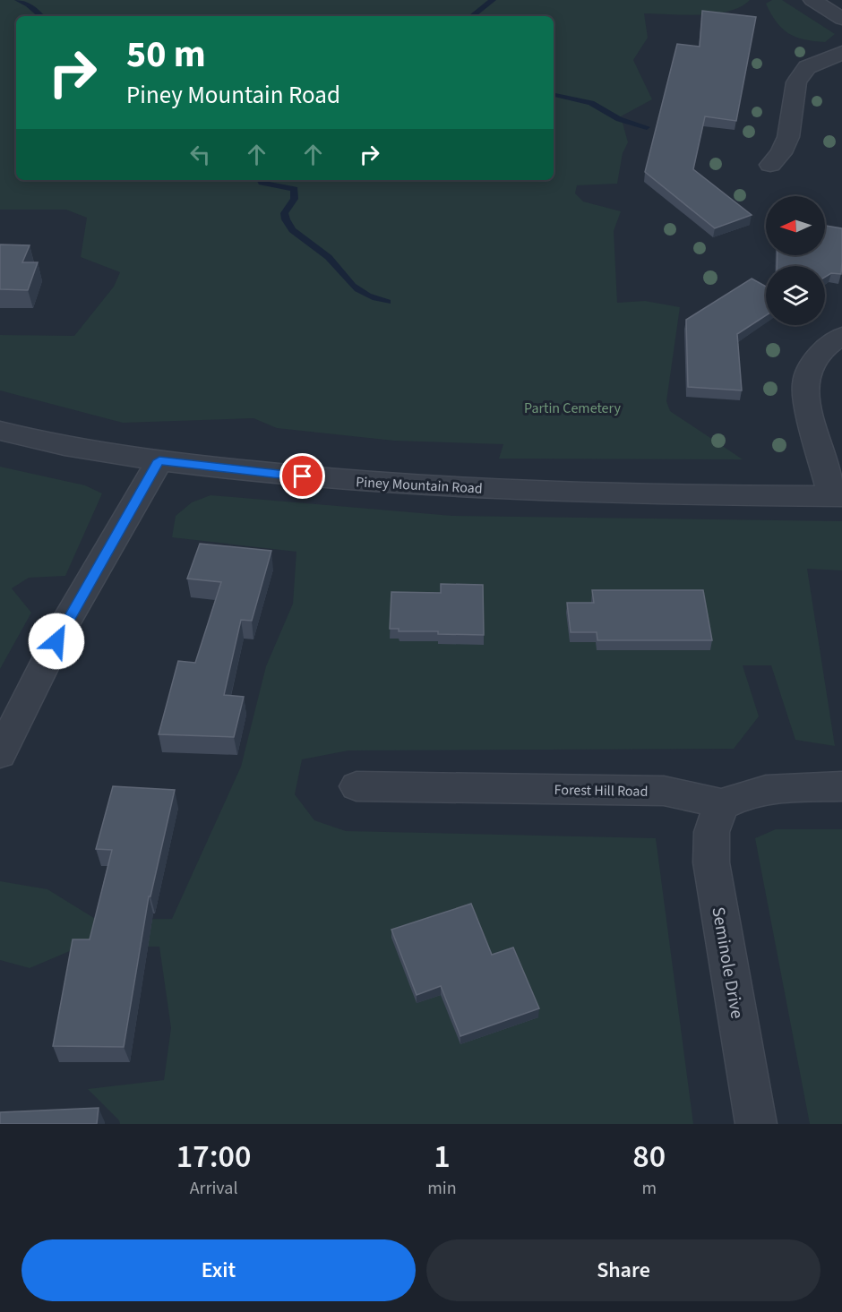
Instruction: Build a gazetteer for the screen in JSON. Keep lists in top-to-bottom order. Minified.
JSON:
{"streets":{"street":["Piney Mountain Road","Forest Hill Road","Seminole Drive"]},"crossings":[["Forest Hill Road","Seminole Drive"]],"parks":["Partin Cemetery"],"north":"left","page":{"turn":["50 m","Piney Mountain Road"],"eta":["17:00","Arrival","1","min","80","m"],"buttons":["Exit","Share"]}}
